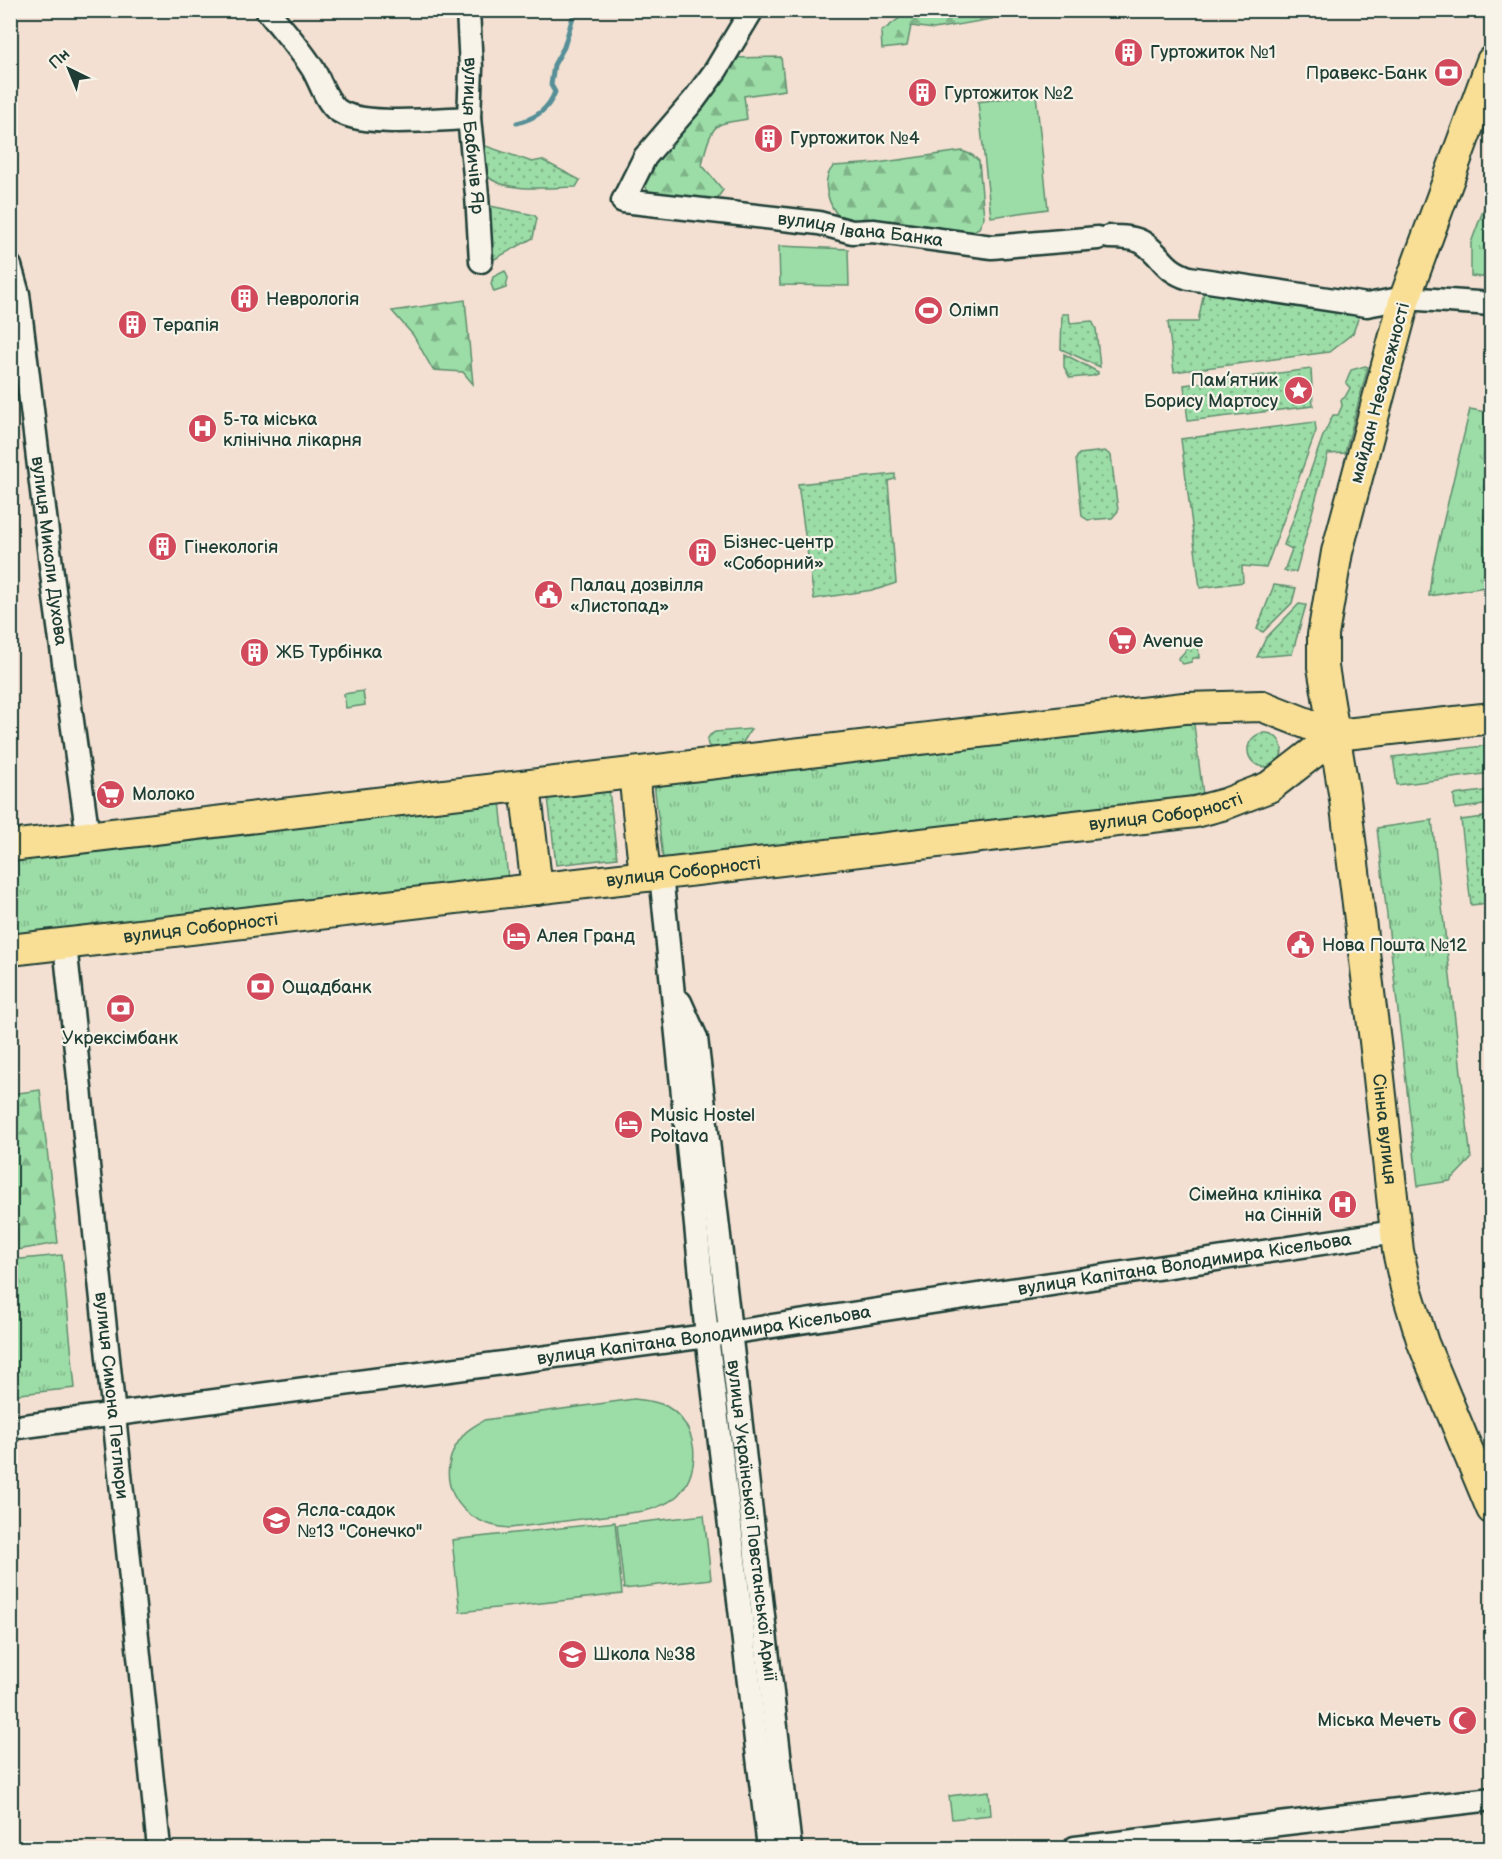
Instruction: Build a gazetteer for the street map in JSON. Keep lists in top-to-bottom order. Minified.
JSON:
{"streets":{"main road":["майдан Незалежності","вулиця Соборності","Сінна вулиця"],"street":["вулиця Бабичів Яр","вулиця Івана Банка","вулиця Миколи Духова","вулиця Капітана Володимира Кісельова","вулиця Симона Петлюри","вулиця Української Повстанської Армії"]},"crossings":[["вулиця Івана Банка","майдан Незалежності"],["майдан Незалежності","вулиця Соборності"],["майдан Незалежності","Сінна вулиця"],["вулиця Соборності","Сінна вулиця"],["вулиця Соборності","вулиця Симона Петлюри"],["вулиця Соборності","вулиця Української Повстанської Армії"],["Сінна вулиця","вулиця Капітана Володимира Кісельова"],["вулиця Капітана Володимира Кісельова","вулиця Симона Петлюри"],["вулиця Капітана Володимира Кісельова","вулиця Української Повстанської Армії"]],"places":{"building":["Гуртожиток №1","Гуртожиток №2","Гуртожиток №4","Неврологія","Терапія","Гінекологія","Бізнес-центр «Соборний»","ЖБ Турбінка"],"bank":["Правекс-Банк","Ощадбанк","Укрексімбанк"],"sports":["Олімп"],"place":["Пам’ятник Борису Мартосу"],"hospital":["5-та міська клінічна лікарня","Сімейна клініка на Сінній"],"public building":["Палац дозвілля «Листопад»","Нова Пошта №12"],"supermarket":["Avenue","Молоко"],"hotel":["Алея Гранд","Music Hostel Poltava"],"school or university":["Ясла-садок №13 \"Сонечко\"","Школа №38"],"mosque":["Міська Мечеть"]},"north":"top left"}
